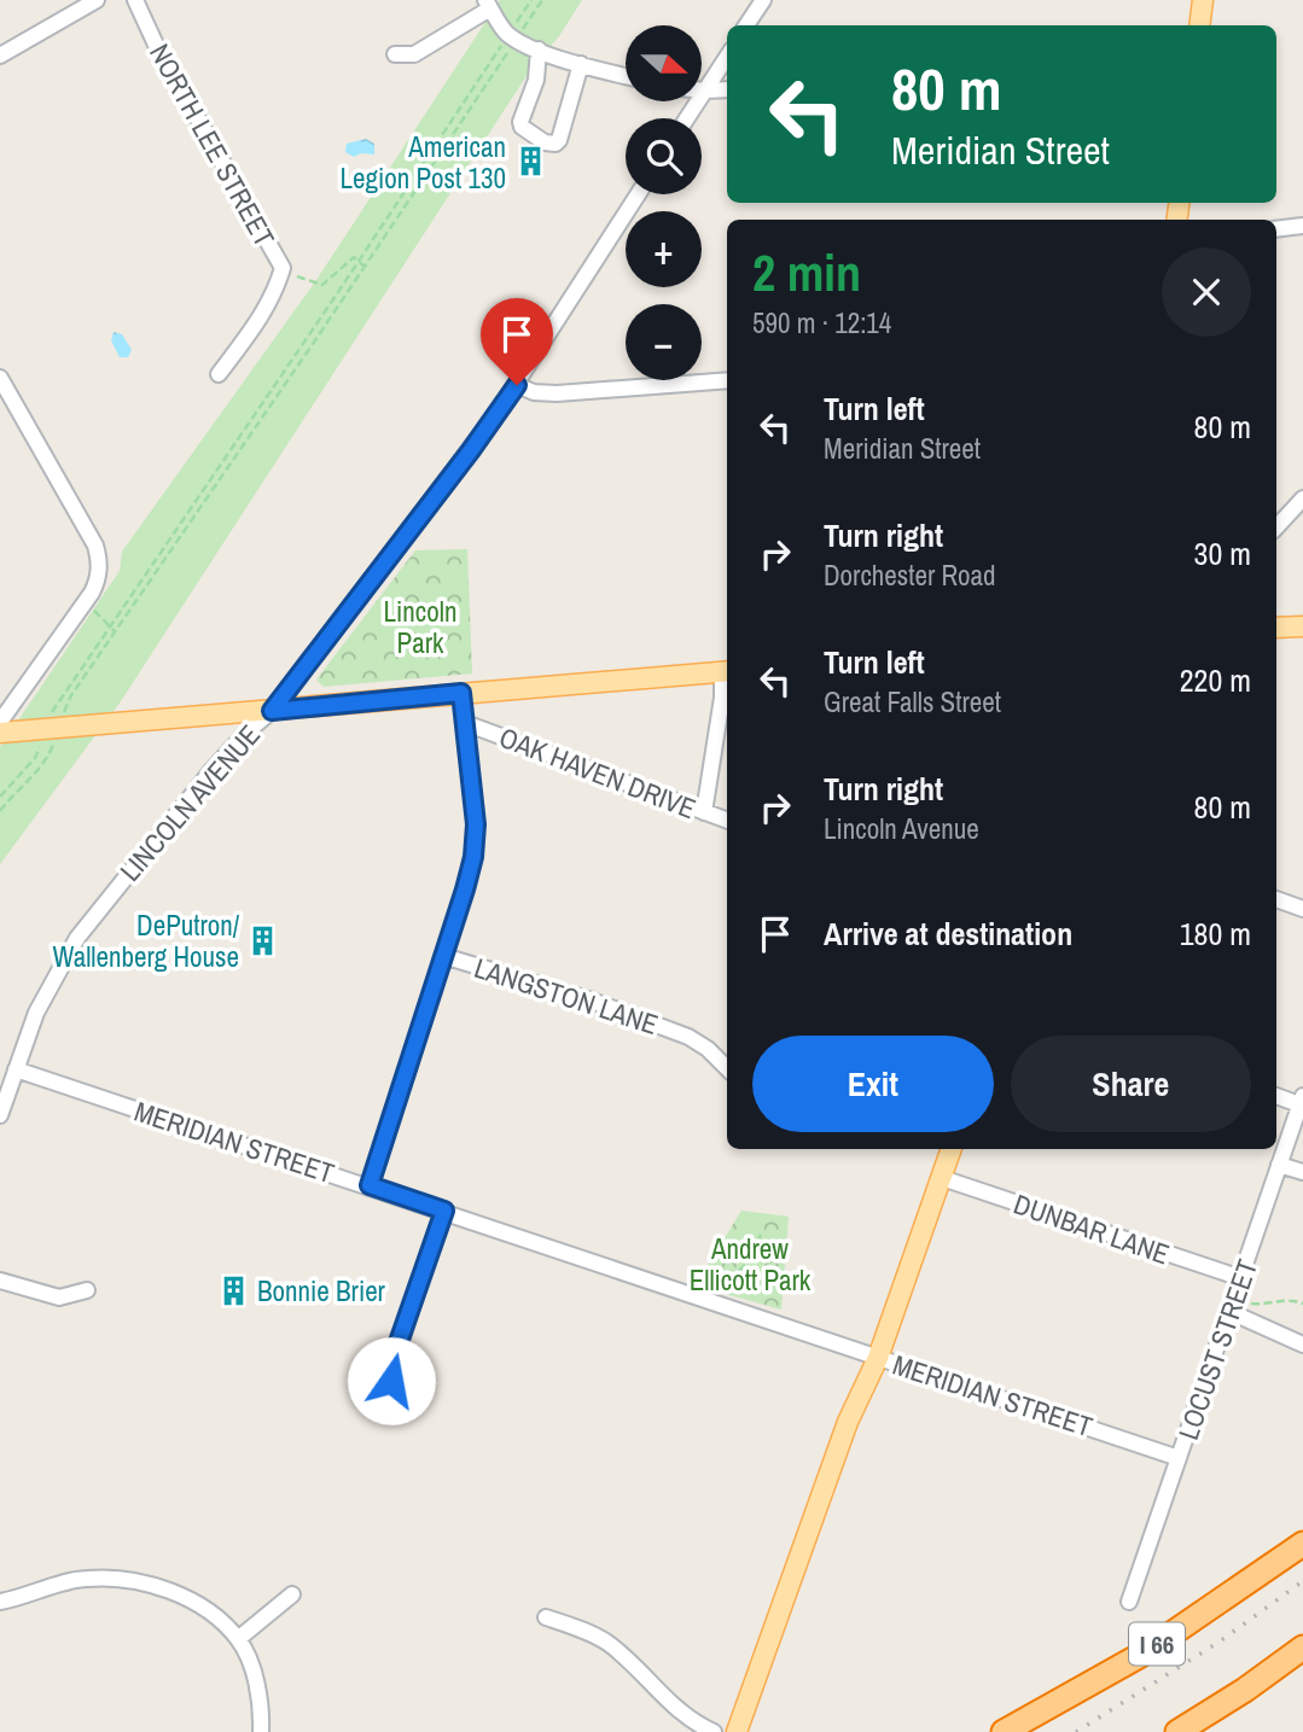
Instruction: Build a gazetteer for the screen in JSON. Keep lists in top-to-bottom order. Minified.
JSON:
{"streets":{"highway":["I 66"],"street":["NORTH LEE STREET","OAK HAVEN DRIVE","LINCOLN AVENUE","LANGSTON LANE","MERIDIAN STREET","DUNBAR LANE","LOCUST STREET"]},"crossings":[["LINCOLN AVENUE","MERIDIAN STREET"],["MERIDIAN STREET","LOCUST STREET"],["DUNBAR LANE","LOCUST STREET"]],"parks":["Lincoln Park","Andrew Ellicott Park"],"places":{"building":["American Legion Post 130","DePutron/ Wallenberg House","Bonnie Brier"]},"north":"right","page":{"map_buttons":["+","−"],"turn":["80 m","Meridian Street"],"heading":["2 min","590 m · 12:14"],"list":[{"name":"Turn left","note":"Meridian Street","value":"80 m"},{"name":"Turn right","note":"Dorchester Road","value":"30 m"},{"name":"Turn left","note":"Great Falls Street","value":"220 m"},{"name":"Turn right","note":"Lincoln Avenue","value":"80 m"},{"name":"Arrive at destination","value":"180 m"}],"buttons":["Exit","Share"]}}
